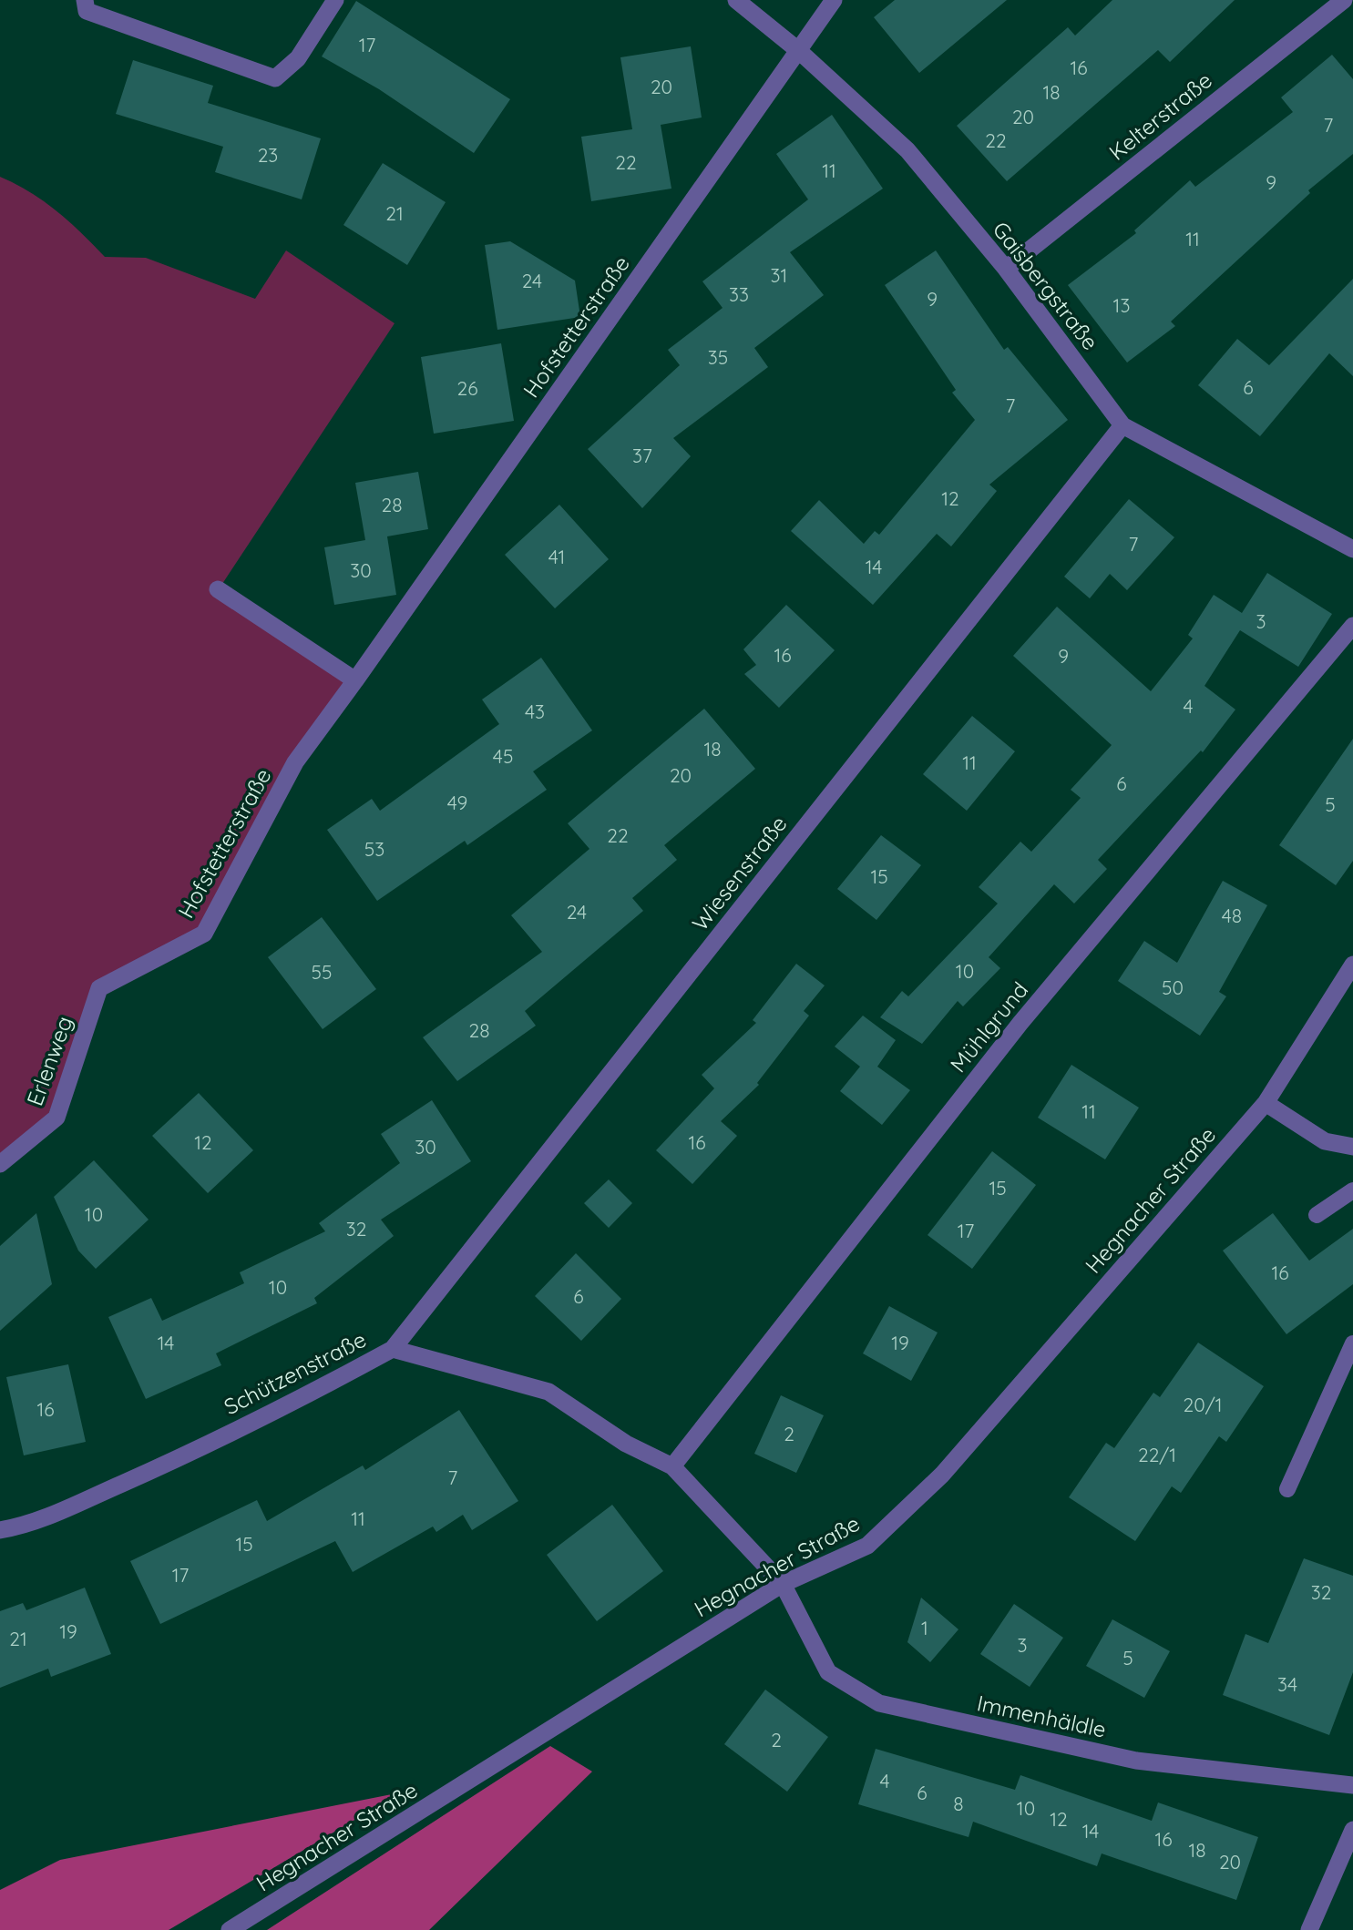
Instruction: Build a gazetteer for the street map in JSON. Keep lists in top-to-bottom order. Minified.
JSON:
{"streets":{"street":["Kelterstraße","Gaisbergstraße","Hofstetterstraße","Wiesenstraße","Mühlgrund","Erlenweg","Hegnacher Straße","Schützenstraße","Immenhäldle"]},"crossings":[["Kelterstraße","Gaisbergstraße"],["Gaisbergstraße","Hofstetterstraße"],["Gaisbergstraße","Wiesenstraße"],["Hofstetterstraße","Erlenweg"],["Wiesenstraße","Schützenstraße"],["Mühlgrund","Schützenstraße"],["Hegnacher Straße","Schützenstraße"],["Hegnacher Straße","Immenhäldle"],["Schützenstraße","Immenhäldle"]],"house_numbers":["17","16","20","18","20","7","22","23","22","11","9","21","11","31","24","33","9","13","35","6","26","7","37","12","28","7","41","14","30","3","16","9","4","43","18","45","11","20","6","49","5","22","53","15","24","48","10","55","50","28","11","12","16","30","15","10","32","17","16","10","6","14","19","20/1","16","2","22/1","7","11","15","17","32","1","19","21","3","5","34","2","4","6","8","10","12","14","16","18","20"]}
